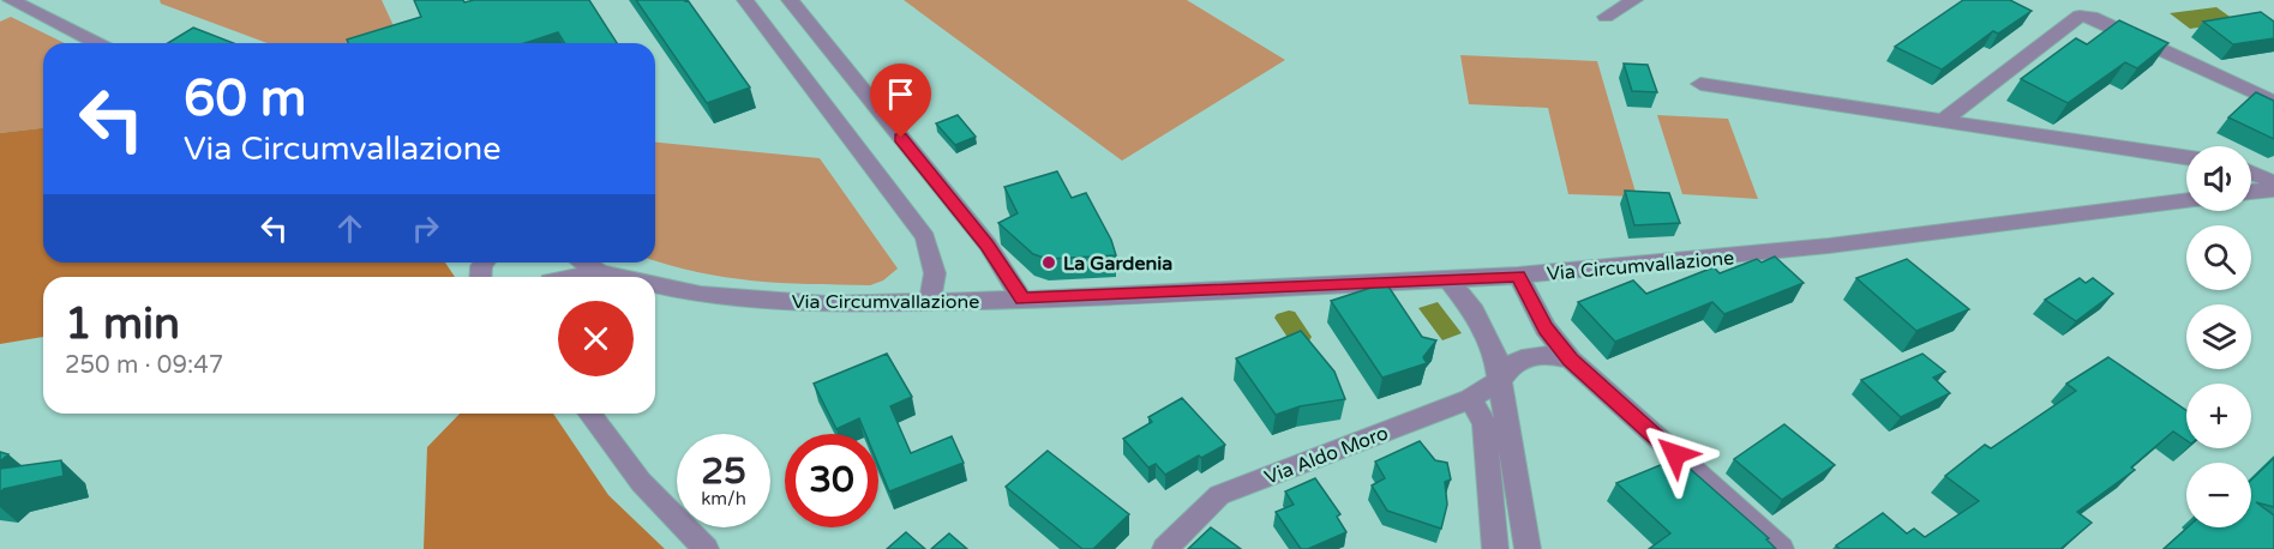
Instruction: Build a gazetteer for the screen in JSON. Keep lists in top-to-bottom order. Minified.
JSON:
{"streets":{"street":["Via Circumvallazione","Via Aldo Moro"]},"places":["La Gardenia"],"page":{"turn":["60 m","Via Circumvallazione"],"map_buttons":["+","−"],"heading":["1 min","250 m · 09:47"],"speed":"25 km/h","limit":"30"}}
